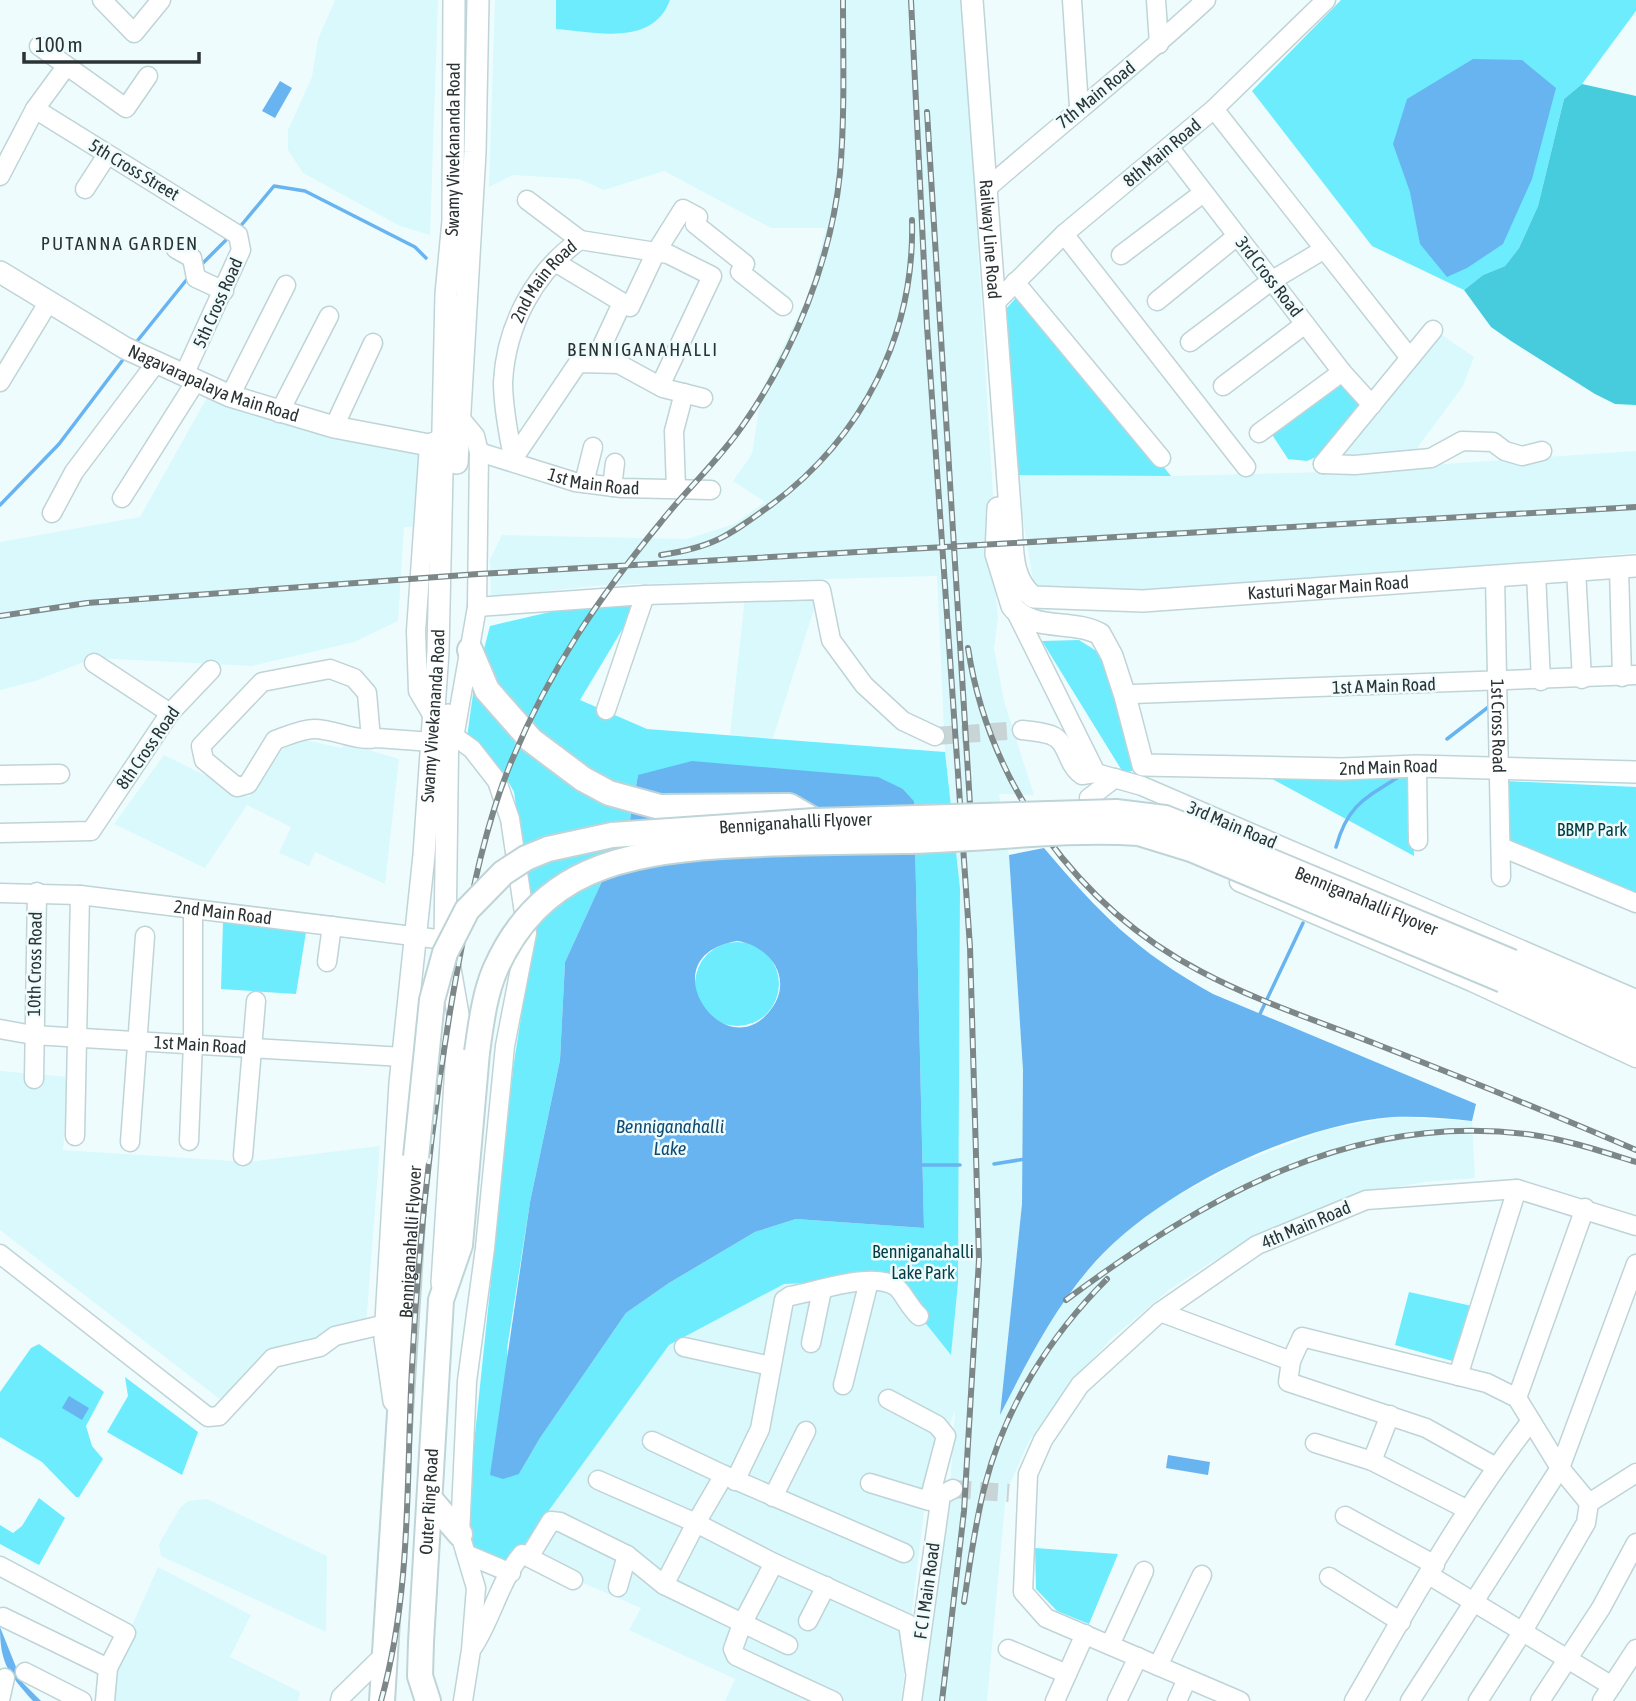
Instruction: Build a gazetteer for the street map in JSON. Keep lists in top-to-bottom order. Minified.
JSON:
{"streets":{"highway":["Benniganahalli Flyover","Outer Ring Road"],"main road":["Swamy Vivekananda Road","Railway Line Road","2nd Main Road","Nagavarapalaya Main Road","Kasturi Nagar Main Road"],"street":["7th Main Road","8th Main Road","5th Cross Street","3rd Cross Road","5th Cross Road","1st Main Road","1st A Main Road","1st Cross Road","8th Cross Road","3rd Main Road","10th Cross Road","4th Main Road","F C I Main Road"]},"crossings":[["7th Main Road","Railway Line Road"],["Swamy Vivekananda Road","2nd Main Road"],["Swamy Vivekananda Road","Nagavarapalaya Main Road"],["Swamy Vivekananda Road","1st Main Road"],["Swamy Vivekananda Road","Benniganahalli Flyover"],["Swamy Vivekananda Road","Outer Ring Road"],["8th Main Road","Railway Line Road"],["8th Main Road","3rd Cross Road"],["5th Cross Street","5th Cross Road"],["Railway Line Road","Kasturi Nagar Main Road"],["Railway Line Road","3rd Main Road"],["2nd Main Road","1st Main Road"],["2nd Main Road","1st Cross Road"],["2nd Main Road","3rd Main Road"],["2nd Main Road","10th Cross Road"],["5th Cross Road","Nagavarapalaya Main Road"],["1st Main Road","10th Cross Road"],["Kasturi Nagar Main Road","1st Cross Road"],["1st A Main Road","1st Cross Road"],["Benniganahalli Flyover","Outer Ring Road"]],"districts":["PUTANNA GARDEN","BENNIGANAHALLI"],"water":["Benniganahalli Lake"],"parks":["BBMP Park","Benniganahalli Lake Park"],"scale_bar":"100 m"}
